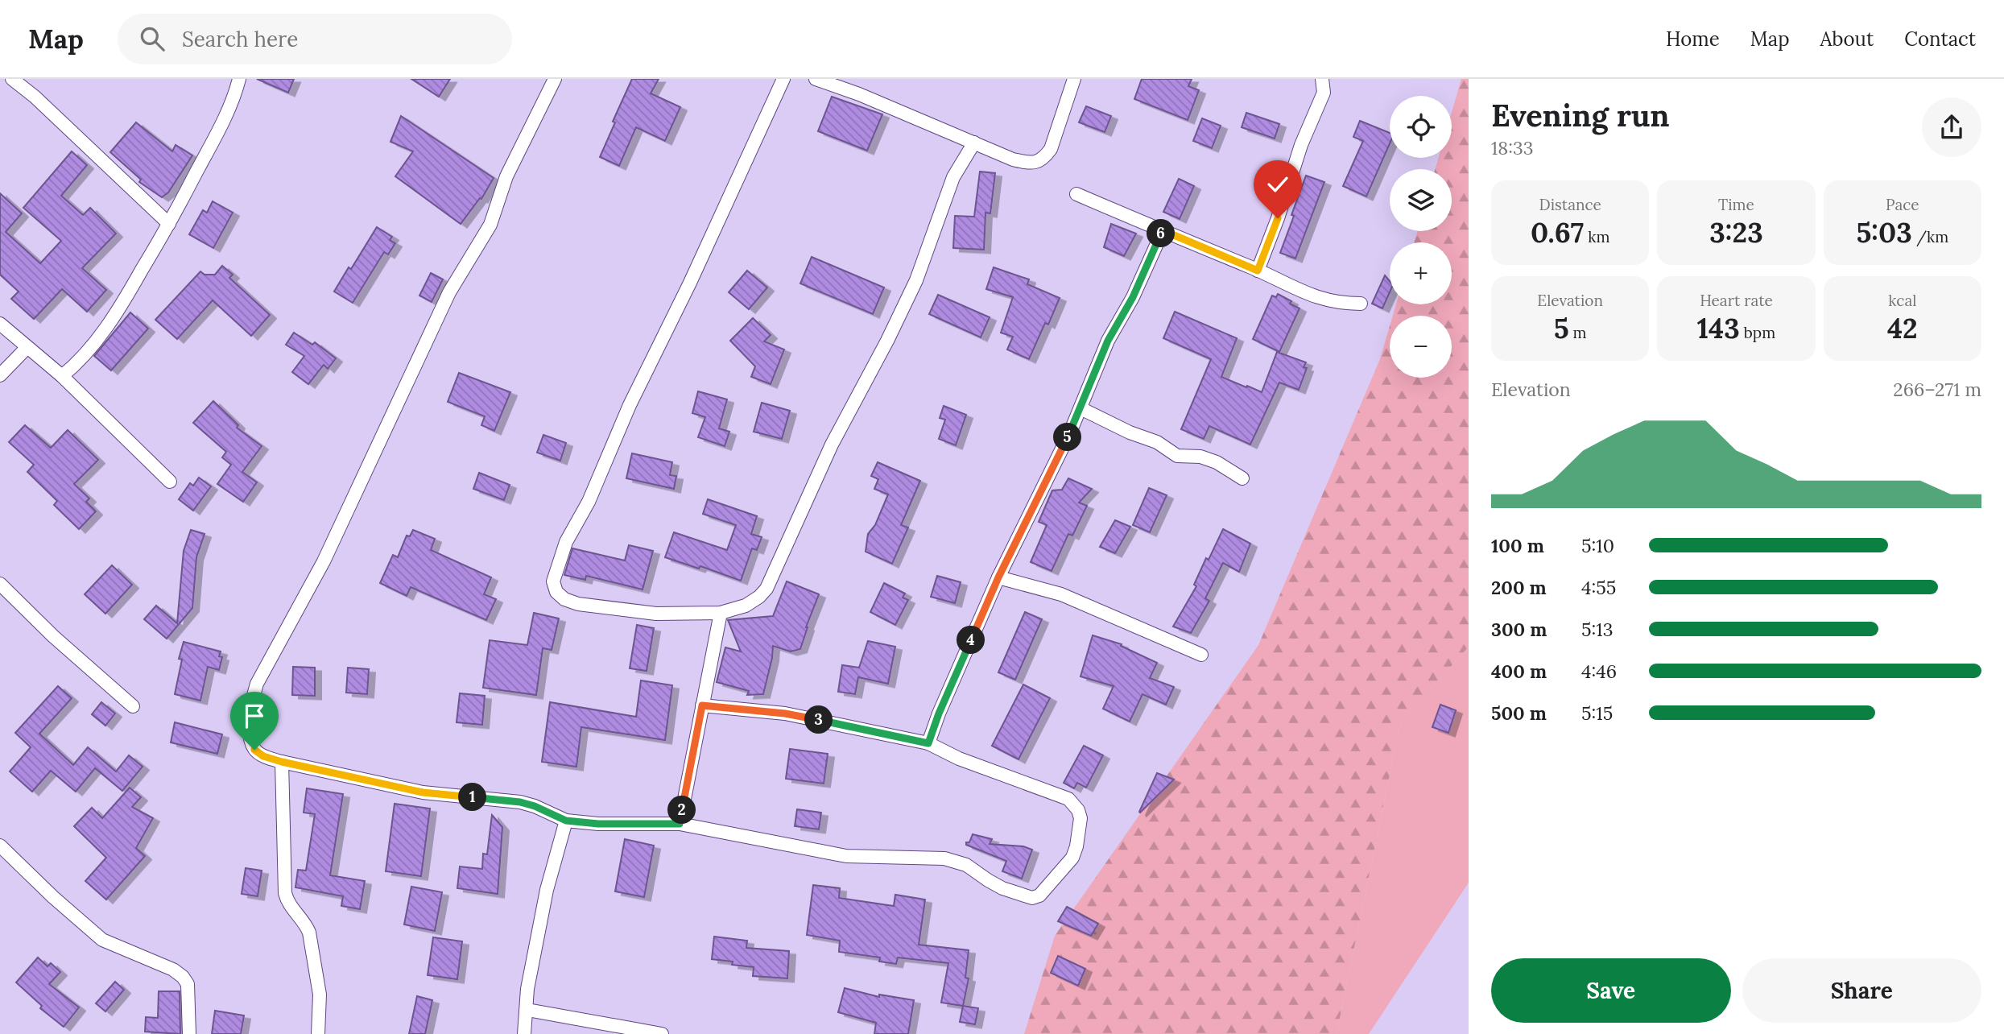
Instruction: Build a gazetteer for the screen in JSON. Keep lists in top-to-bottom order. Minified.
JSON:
{"page":{"header":"Map","search":"Search here","nav":["Home","Map","About","Contact"],"heading":["Evening run","18:33"],"map_buttons":["+","−"],"stats":[["Distance","0.67 km"],["Time","3:23"],["Pace","5:03 /km"],["Elevation","5 m"],["Heart rate","143 bpm"],["kcal","42"]],"pins":["6","5","4","3","1","2"],"chart":["Elevation","266–271 m"],"list":[{"name":"100 m","note":"5:10"},{"name":"200 m","note":"4:55"},{"name":"300 m","note":"5:13"},{"name":"400 m","note":"4:46"},{"name":"500 m","note":"5:15"}],"buttons":["Save","Share"]}}
